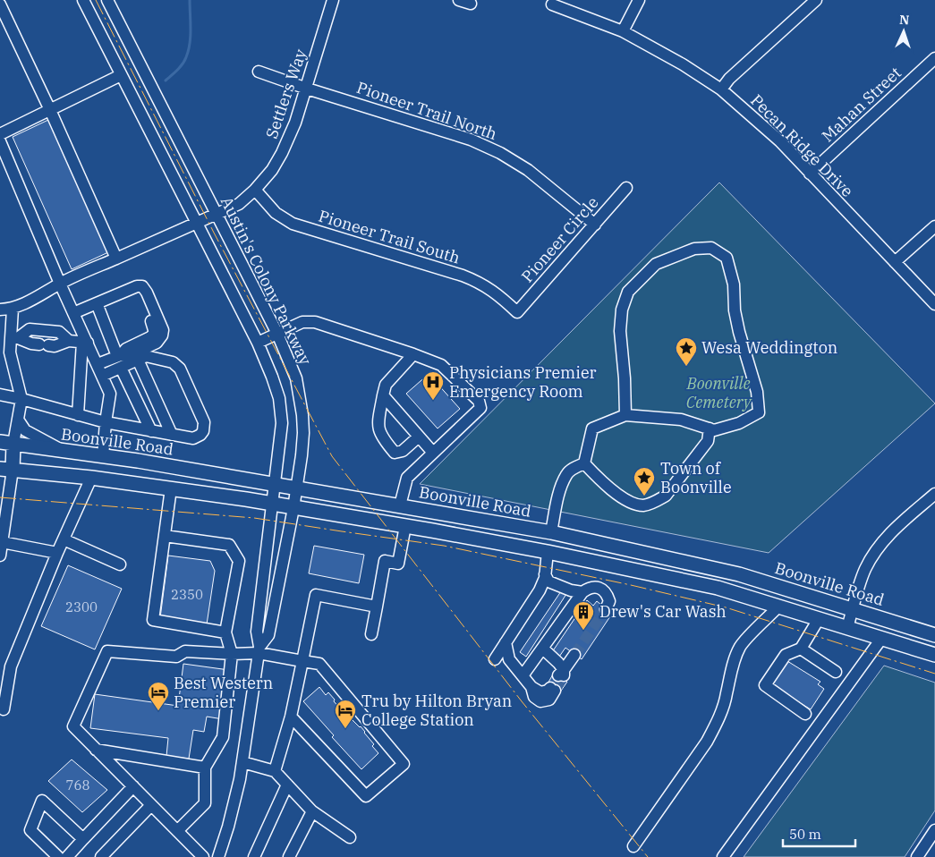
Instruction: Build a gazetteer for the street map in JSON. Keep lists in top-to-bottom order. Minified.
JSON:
{"streets":{"main road":["Boonville Road"],"street":["Settlers Way","Mahan Street","Pioneer Trail North","Pecan Ridge Drive","Pioneer Trail South","Pioneer Circle","Austin's Colony Parkway"]},"crossings":[["Settlers Way","Pioneer Trail North"],["Settlers Way","Pioneer Trail South"],["Settlers Way","Austin's Colony Parkway"],["Mahan Street","Pecan Ridge Drive"],["Pioneer Trail North","Pioneer Circle"],["Pioneer Trail South","Pioneer Circle"],["Austin's Colony Parkway","Boonville Road"]],"parks":["Boonville Cemetery"],"places":{"place":["Wesa Weddington","Town of Boonville"],"hospital":["Physicians Premier Emergency Room"],"building":["Drew's Car Wash"],"hotel":["Best Western Premier","Tru by Hilton Bryan College Station"]},"house_numbers":["2350","2300","768"],"scale_bar":"50 m","north":"top"}
